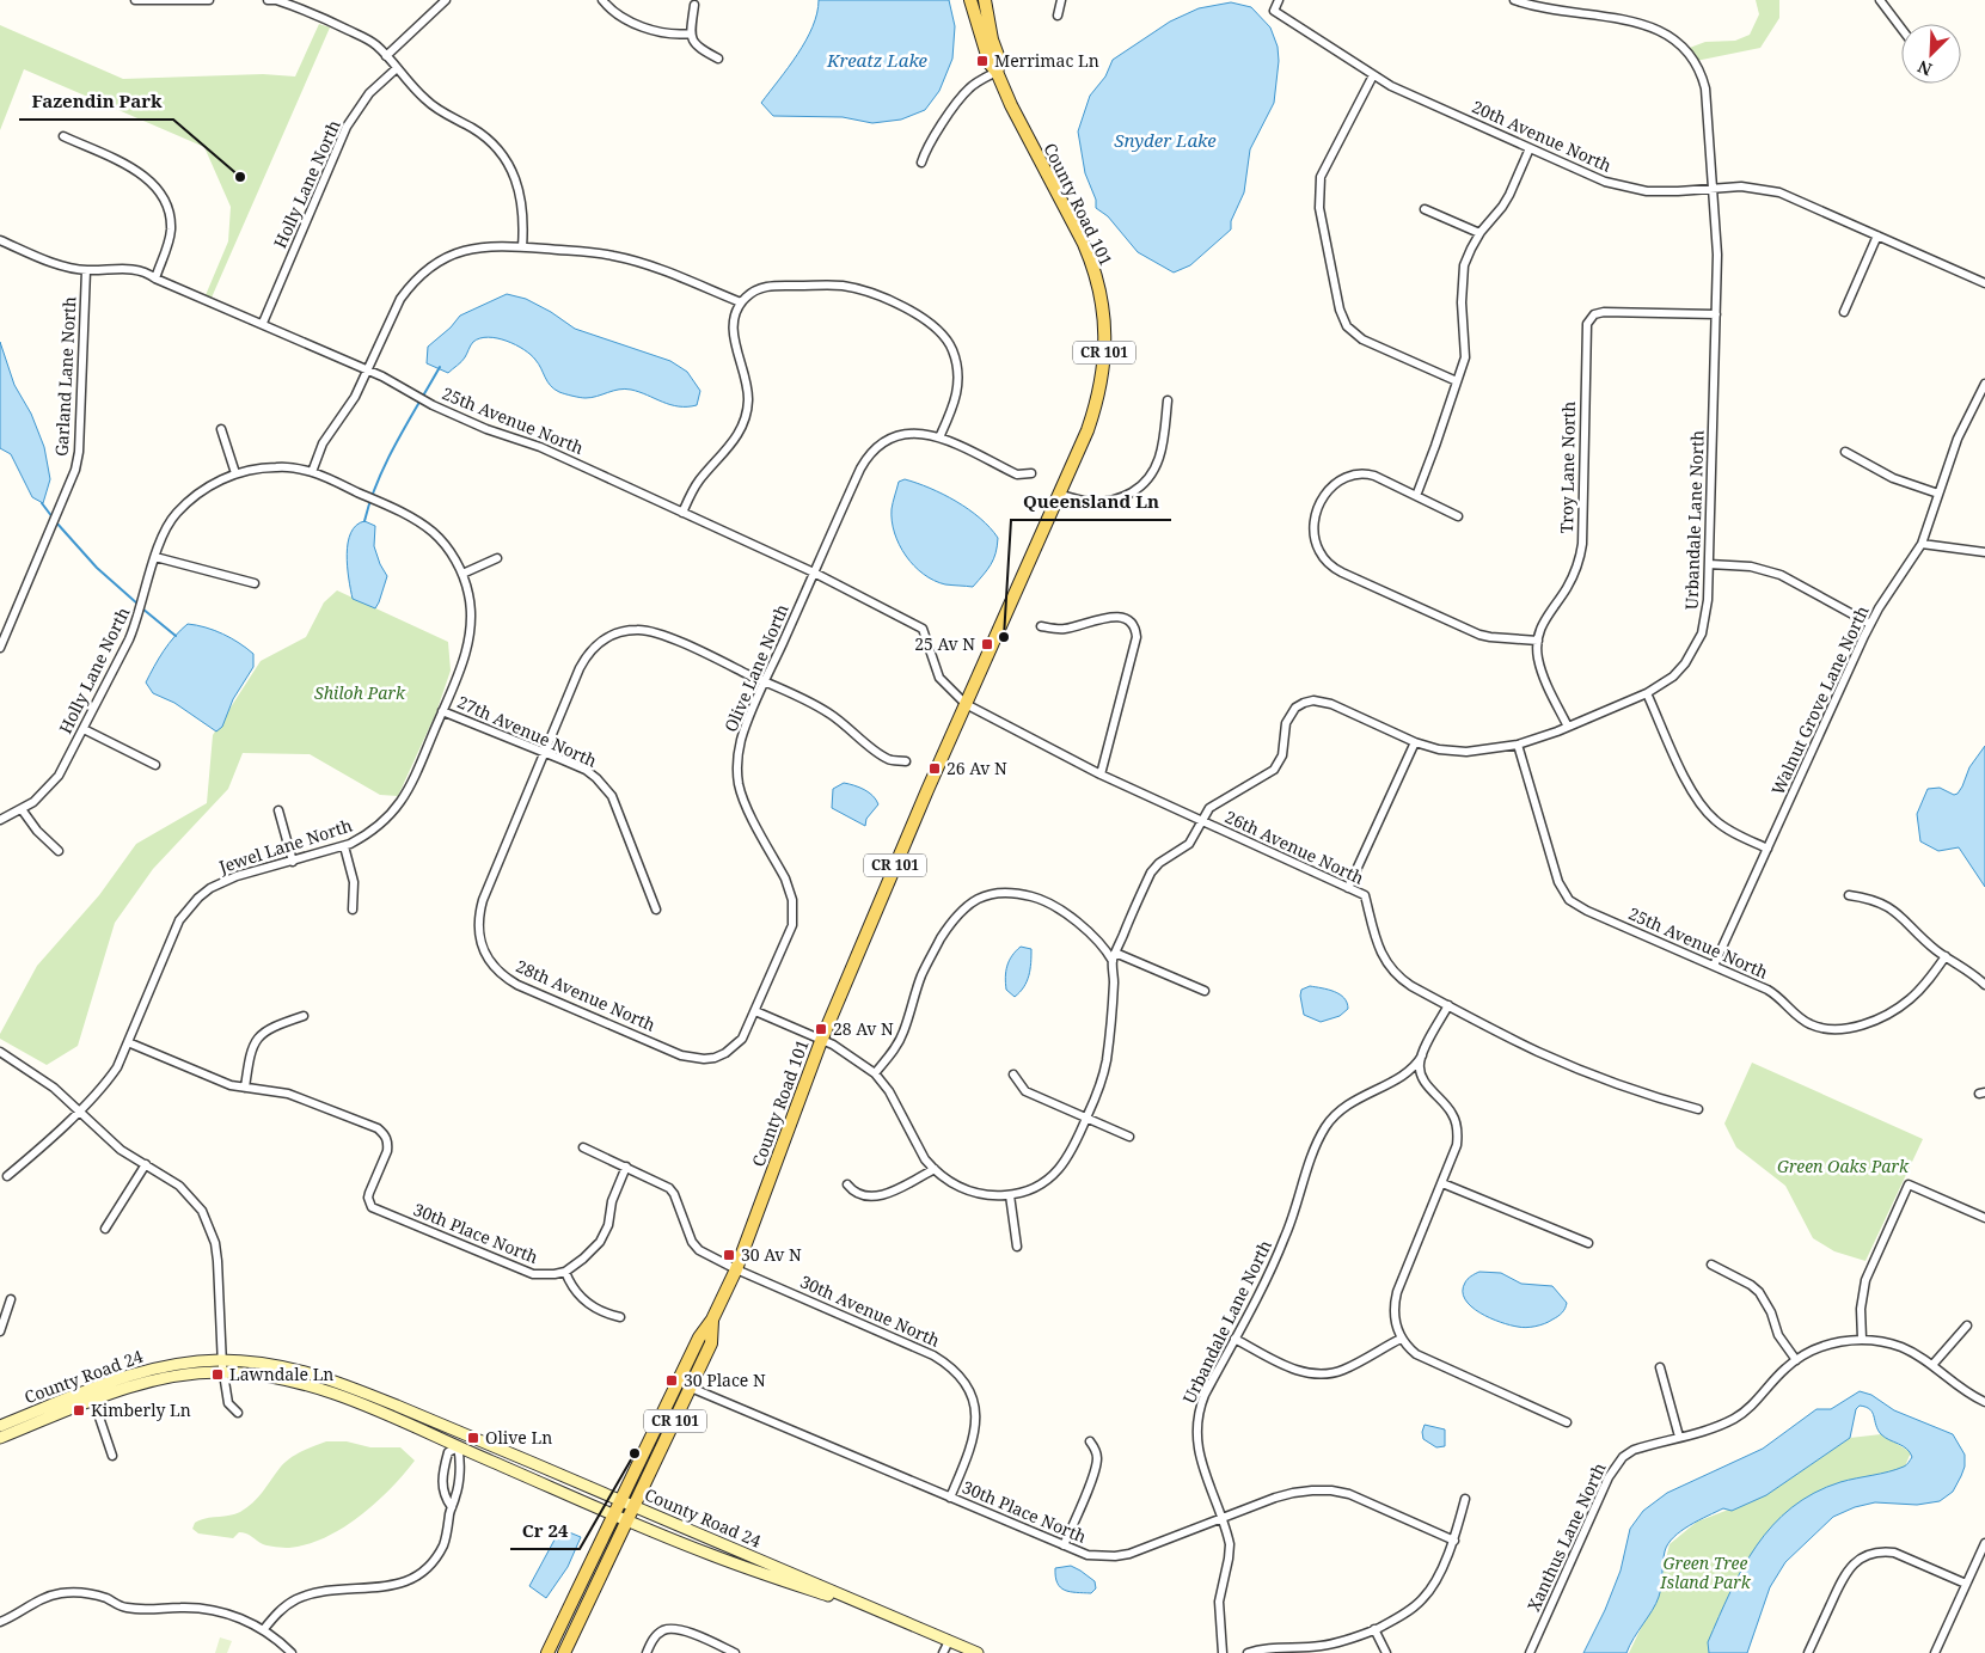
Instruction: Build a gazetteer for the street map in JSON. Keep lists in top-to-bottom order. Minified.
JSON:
{"streets":{"main road":["County Road 101","CR 101"],"street":["20th Avenue North","Holly Lane North","Garland Lane North","25th Avenue North","Troy Lane North","Urbandale Lane North","Olive Lane North","Walnut Grove Lane North","27th Avenue North","Jewel Lane North","26th Avenue North","28th Avenue North","30th Place North","30th Avenue North","County Road 24","Xanthus Lane North"]},"crossings":[["20th Avenue North","Urbandale Lane North"],["Holly Lane North","25th Avenue North"],["Holly Lane North","Jewel Lane North"],["County Road 101","25th Avenue North"],["County Road 101","26th Avenue North"],["County Road 101","30th Place North"],["County Road 101","30th Avenue North"],["County Road 101","County Road 24"],["Garland Lane North","25th Avenue North"],["25th Avenue North","Urbandale Lane North"],["25th Avenue North","Olive Lane North"],["25th Avenue North","Walnut Grove Lane North"],["25th Avenue North","26th Avenue North"],["Troy Lane North","Urbandale Lane North"],["Urbandale Lane North","26th Avenue North"],["Urbandale Lane North","30th Place North"],["Olive Lane North","28th Avenue North"],["27th Avenue North","Jewel Lane North"],["27th Avenue North","28th Avenue North"],["30th Place North","30th Avenue North"]],"water":["Kreatz Lake","Snyder Lake"],"parks":["Shiloh Park","Green Oaks Park","Green Tree Island Park"],"places":{"transit":["Merrimac Ln","25 Av N","26 Av N","28 Av N","30 Av N","Lawndale Ln","30 Place N","Kimberly Ln","Olive Ln"],"other":["Fazendin Park","Queensland Ln","Cr 24"]},"north":"bottom left"}
